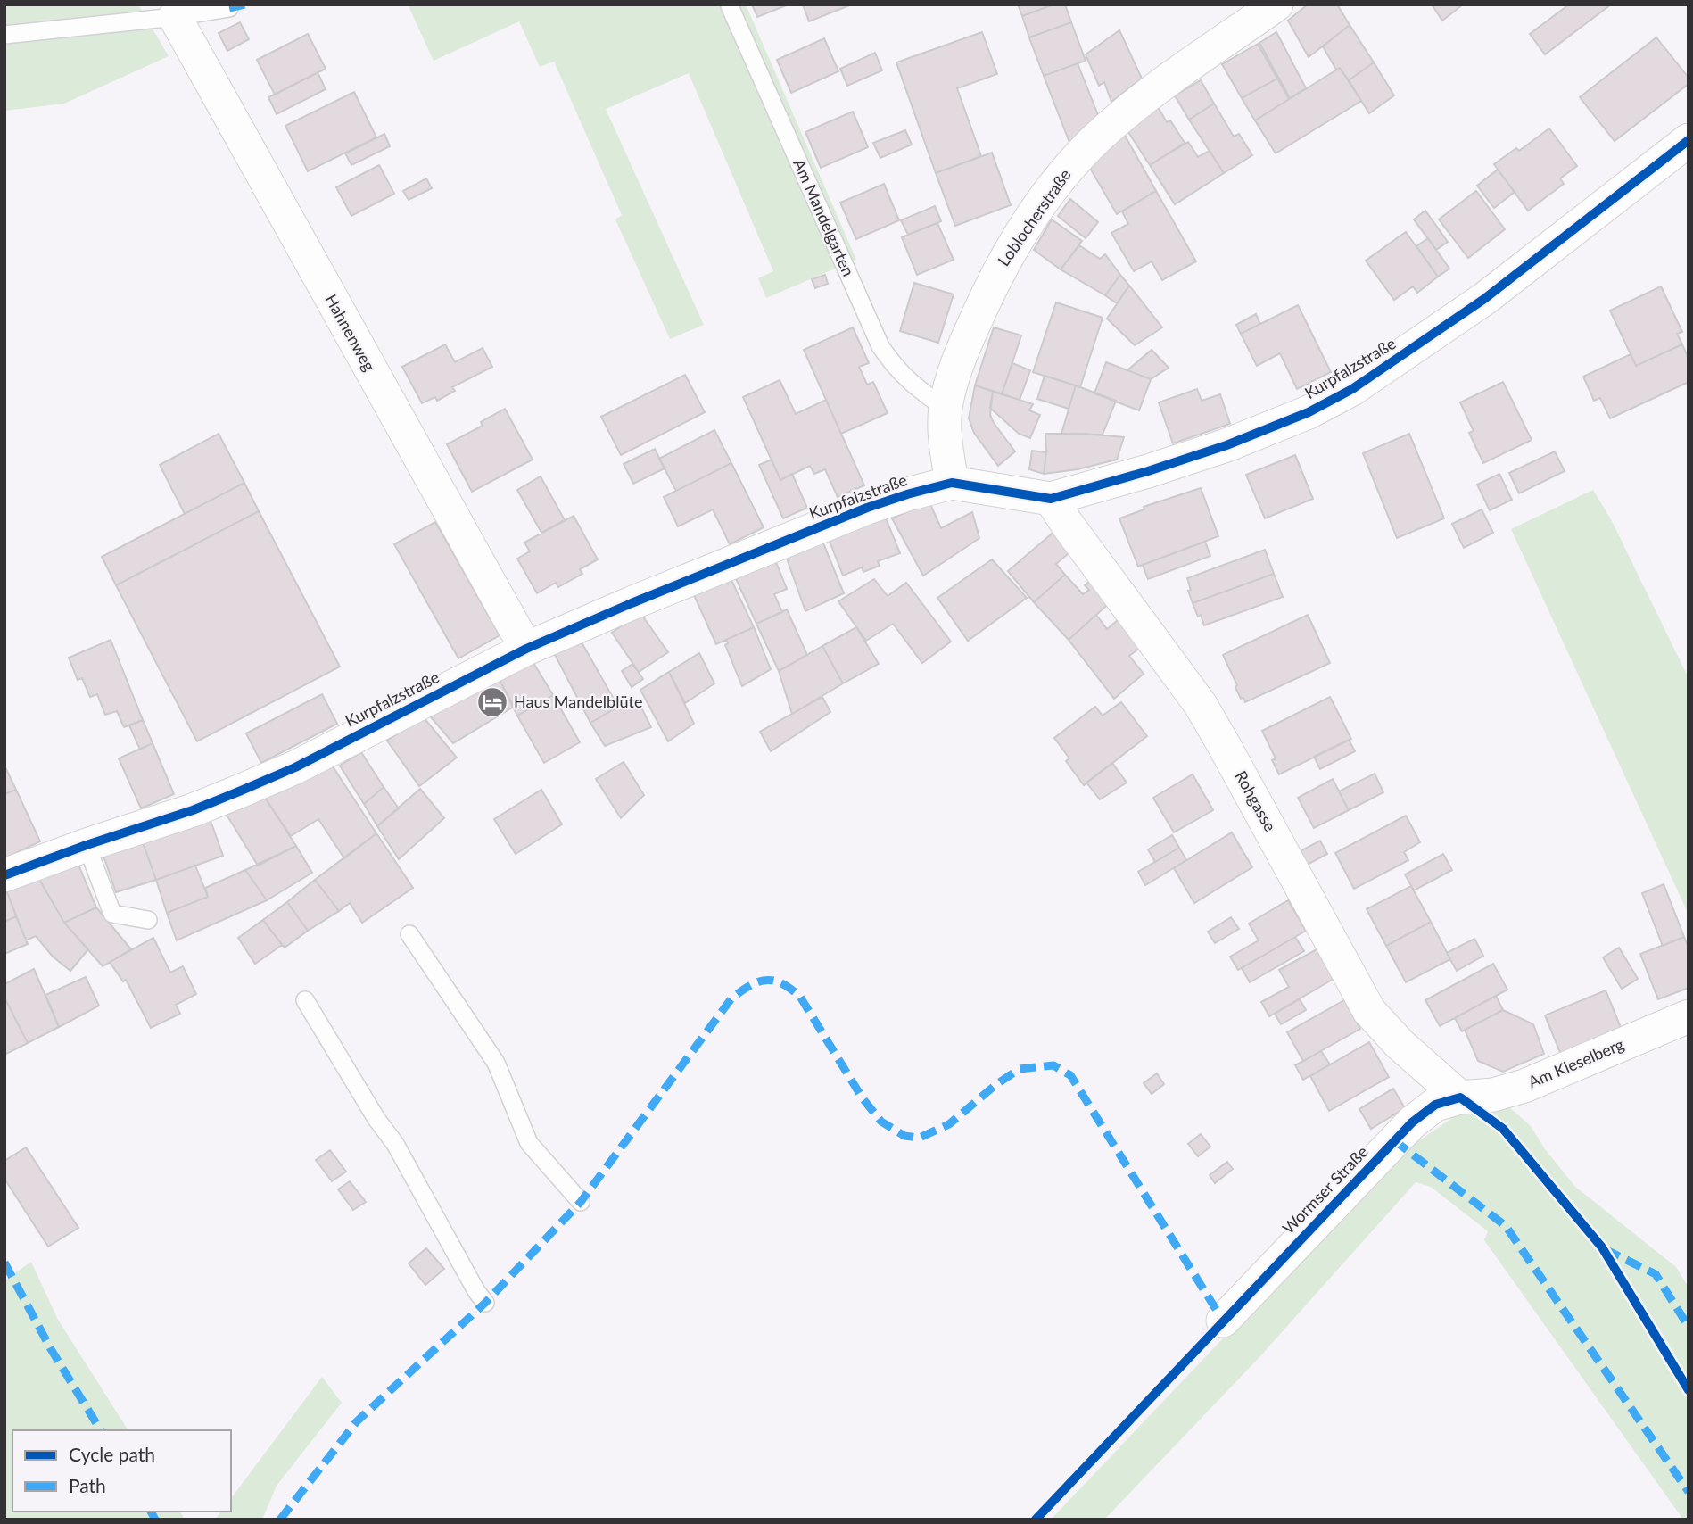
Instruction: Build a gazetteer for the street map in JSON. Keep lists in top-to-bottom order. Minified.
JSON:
{"streets":{"street":["Loblocherstraße","Hahnenweg","Kurpfalzstraße","Rohgasse","Am Kieselberg","Wormser Straße"],"lane":["Am Mandelgarten"]},"crossings":[["Am Mandelgarten","Loblocherstraße"],["Loblocherstraße","Kurpfalzstraße"],["Hahnenweg","Kurpfalzstraße"],["Kurpfalzstraße","Rohgasse"],["Rohgasse","Am Kieselberg"],["Rohgasse","Wormser Straße"],["Am Kieselberg","Wormser Straße"]],"places":{"hotel":["Haus Mandelblüte"]},"legend":["Cycle path","Path"]}
